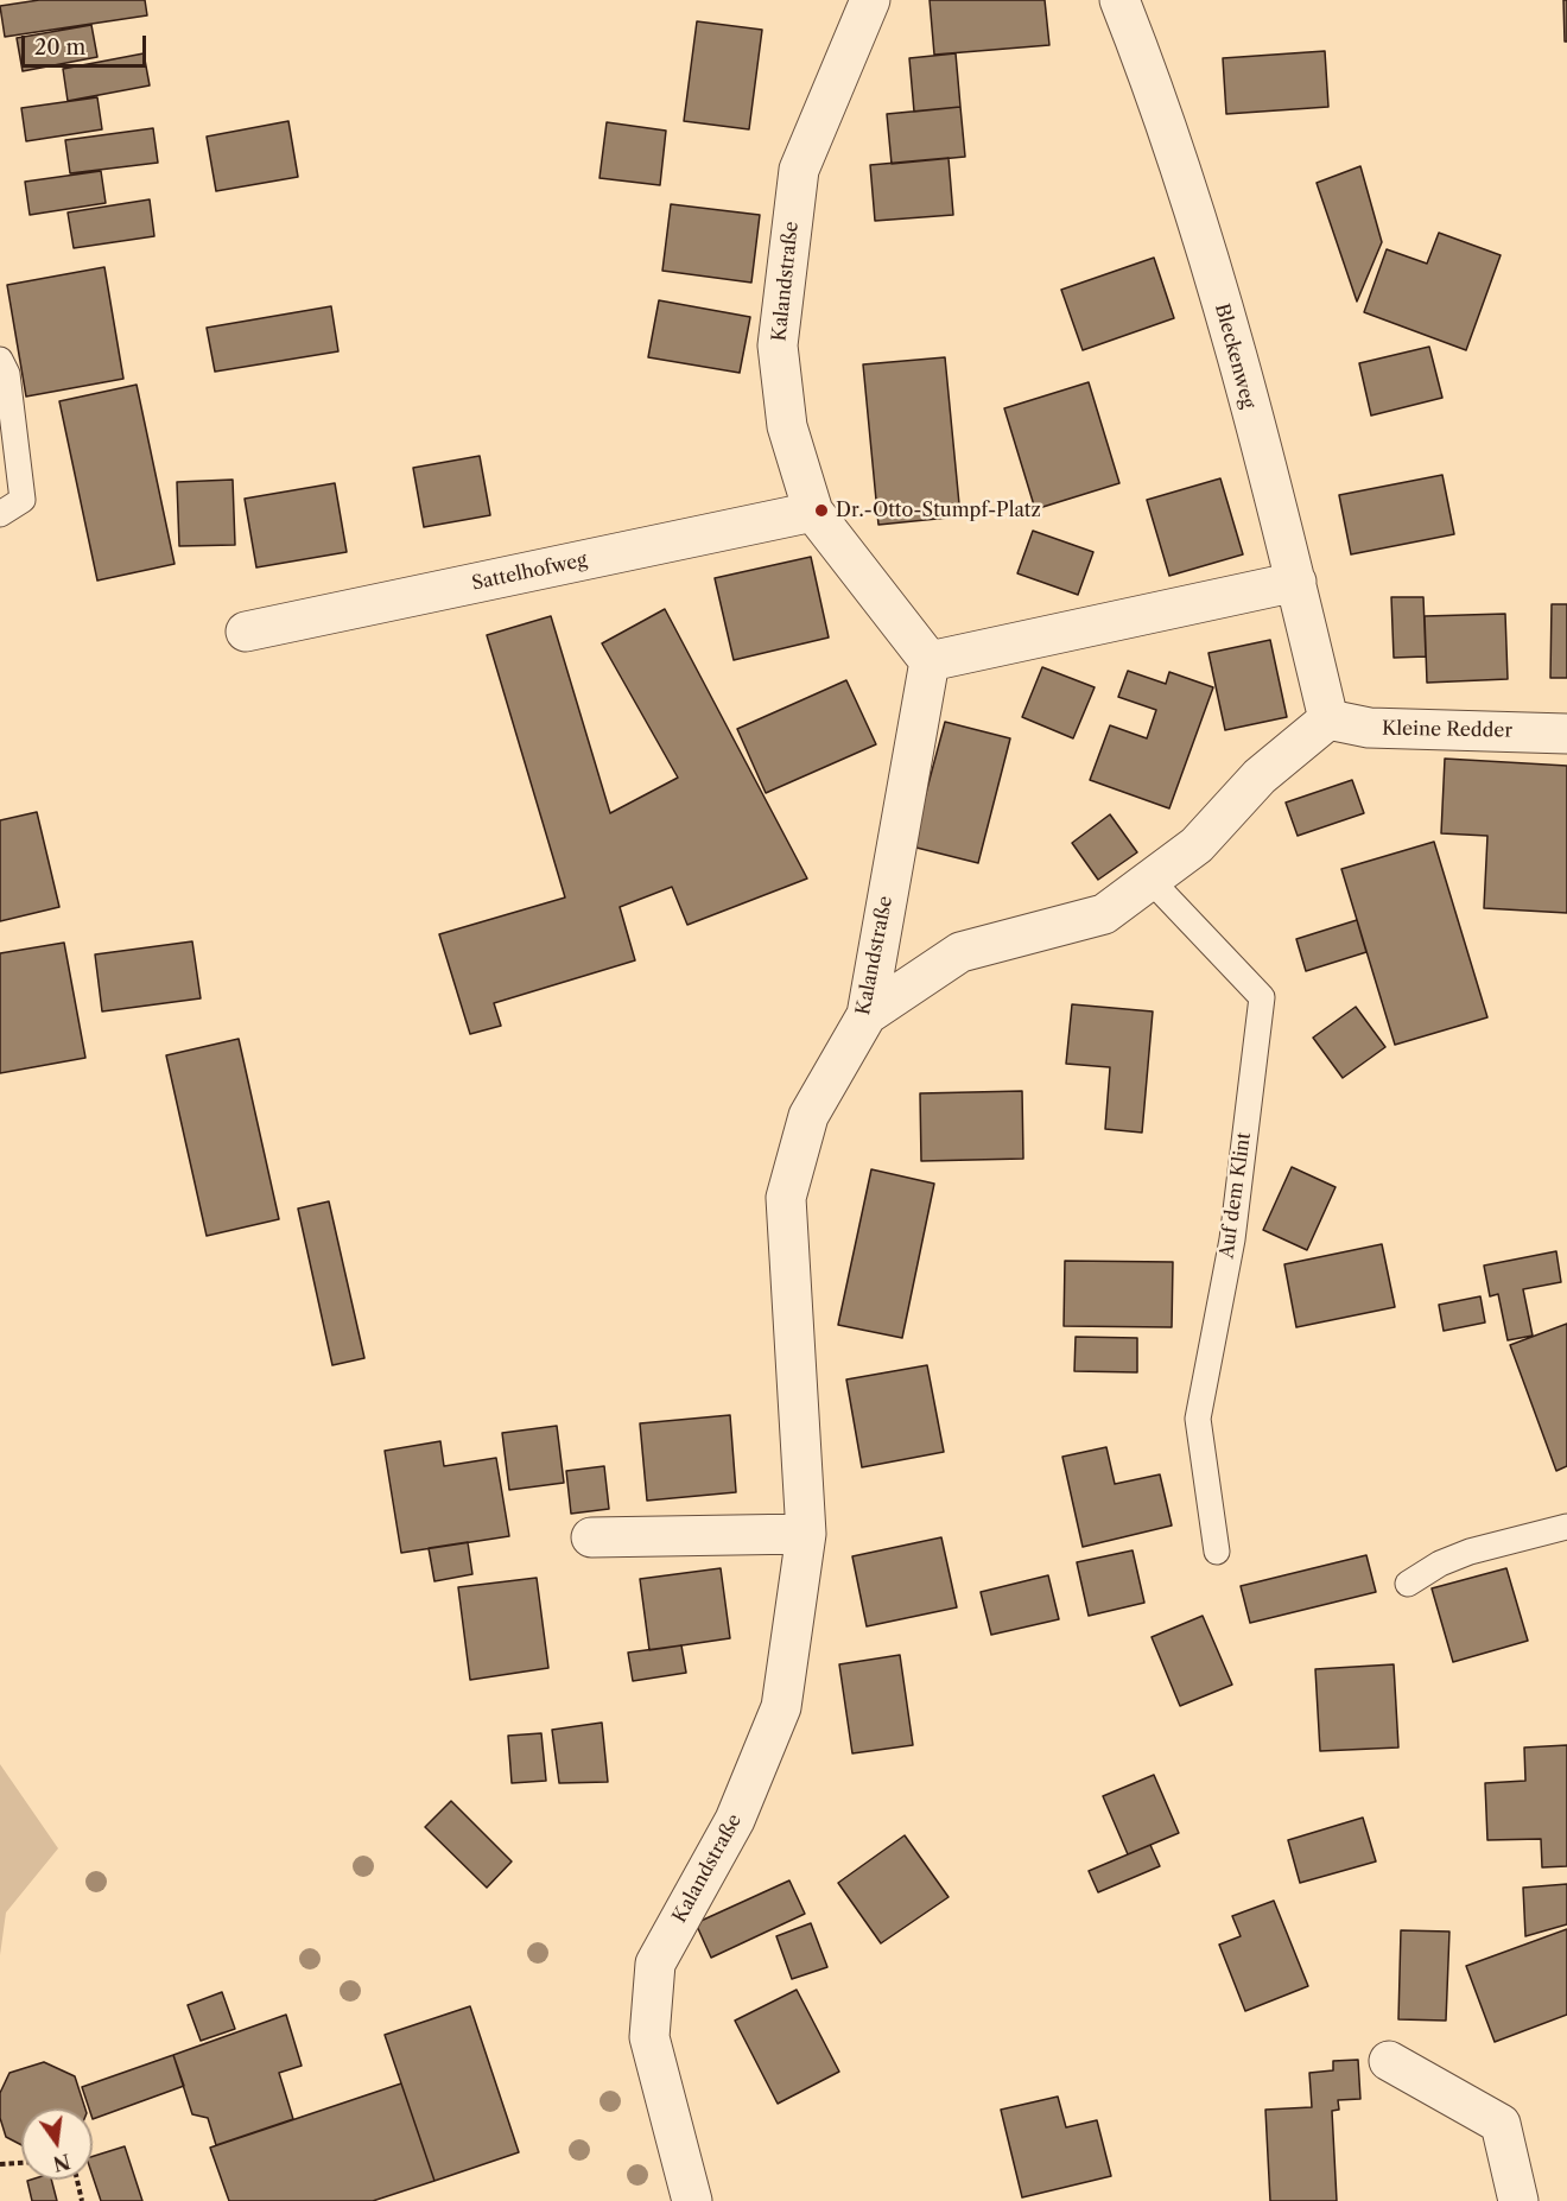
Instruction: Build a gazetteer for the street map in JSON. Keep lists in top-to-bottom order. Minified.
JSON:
{"streets":{"street":["Kalandstraße","Bleckenweg","Sattelhofweg","Kleine Redder"],"lane":["Auf dem Klint"]},"crossings":[["Kalandstraße","Sattelhofweg"],["Bleckenweg","Kleine Redder"]],"places":["Dr.-Otto-Stumpf-Platz"],"scale_bar":"20 m","north":"bottom"}
